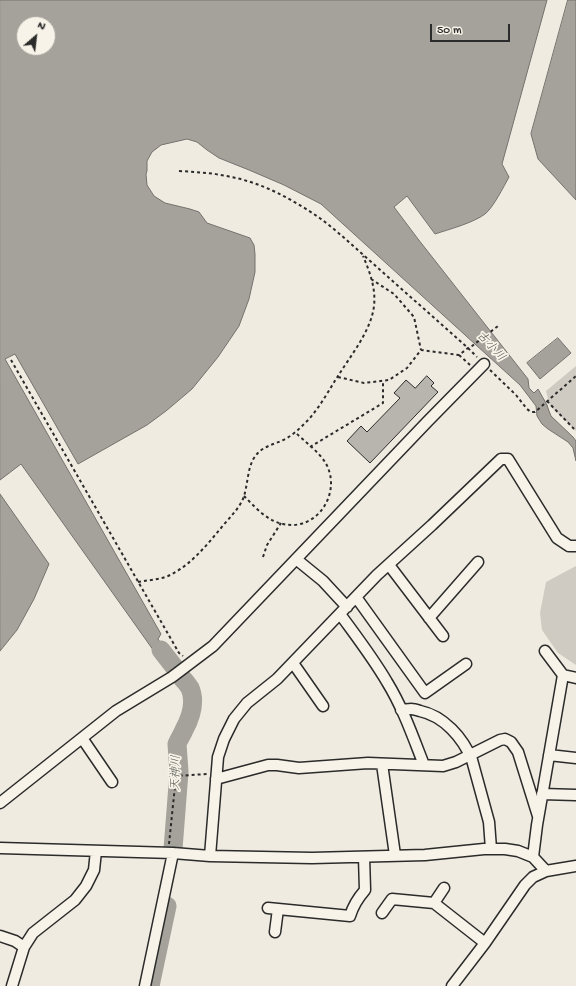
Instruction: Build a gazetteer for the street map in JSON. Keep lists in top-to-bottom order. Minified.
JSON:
{"water":["古小川","天神川"],"scale_bar":"50 m","north":"top right"}
